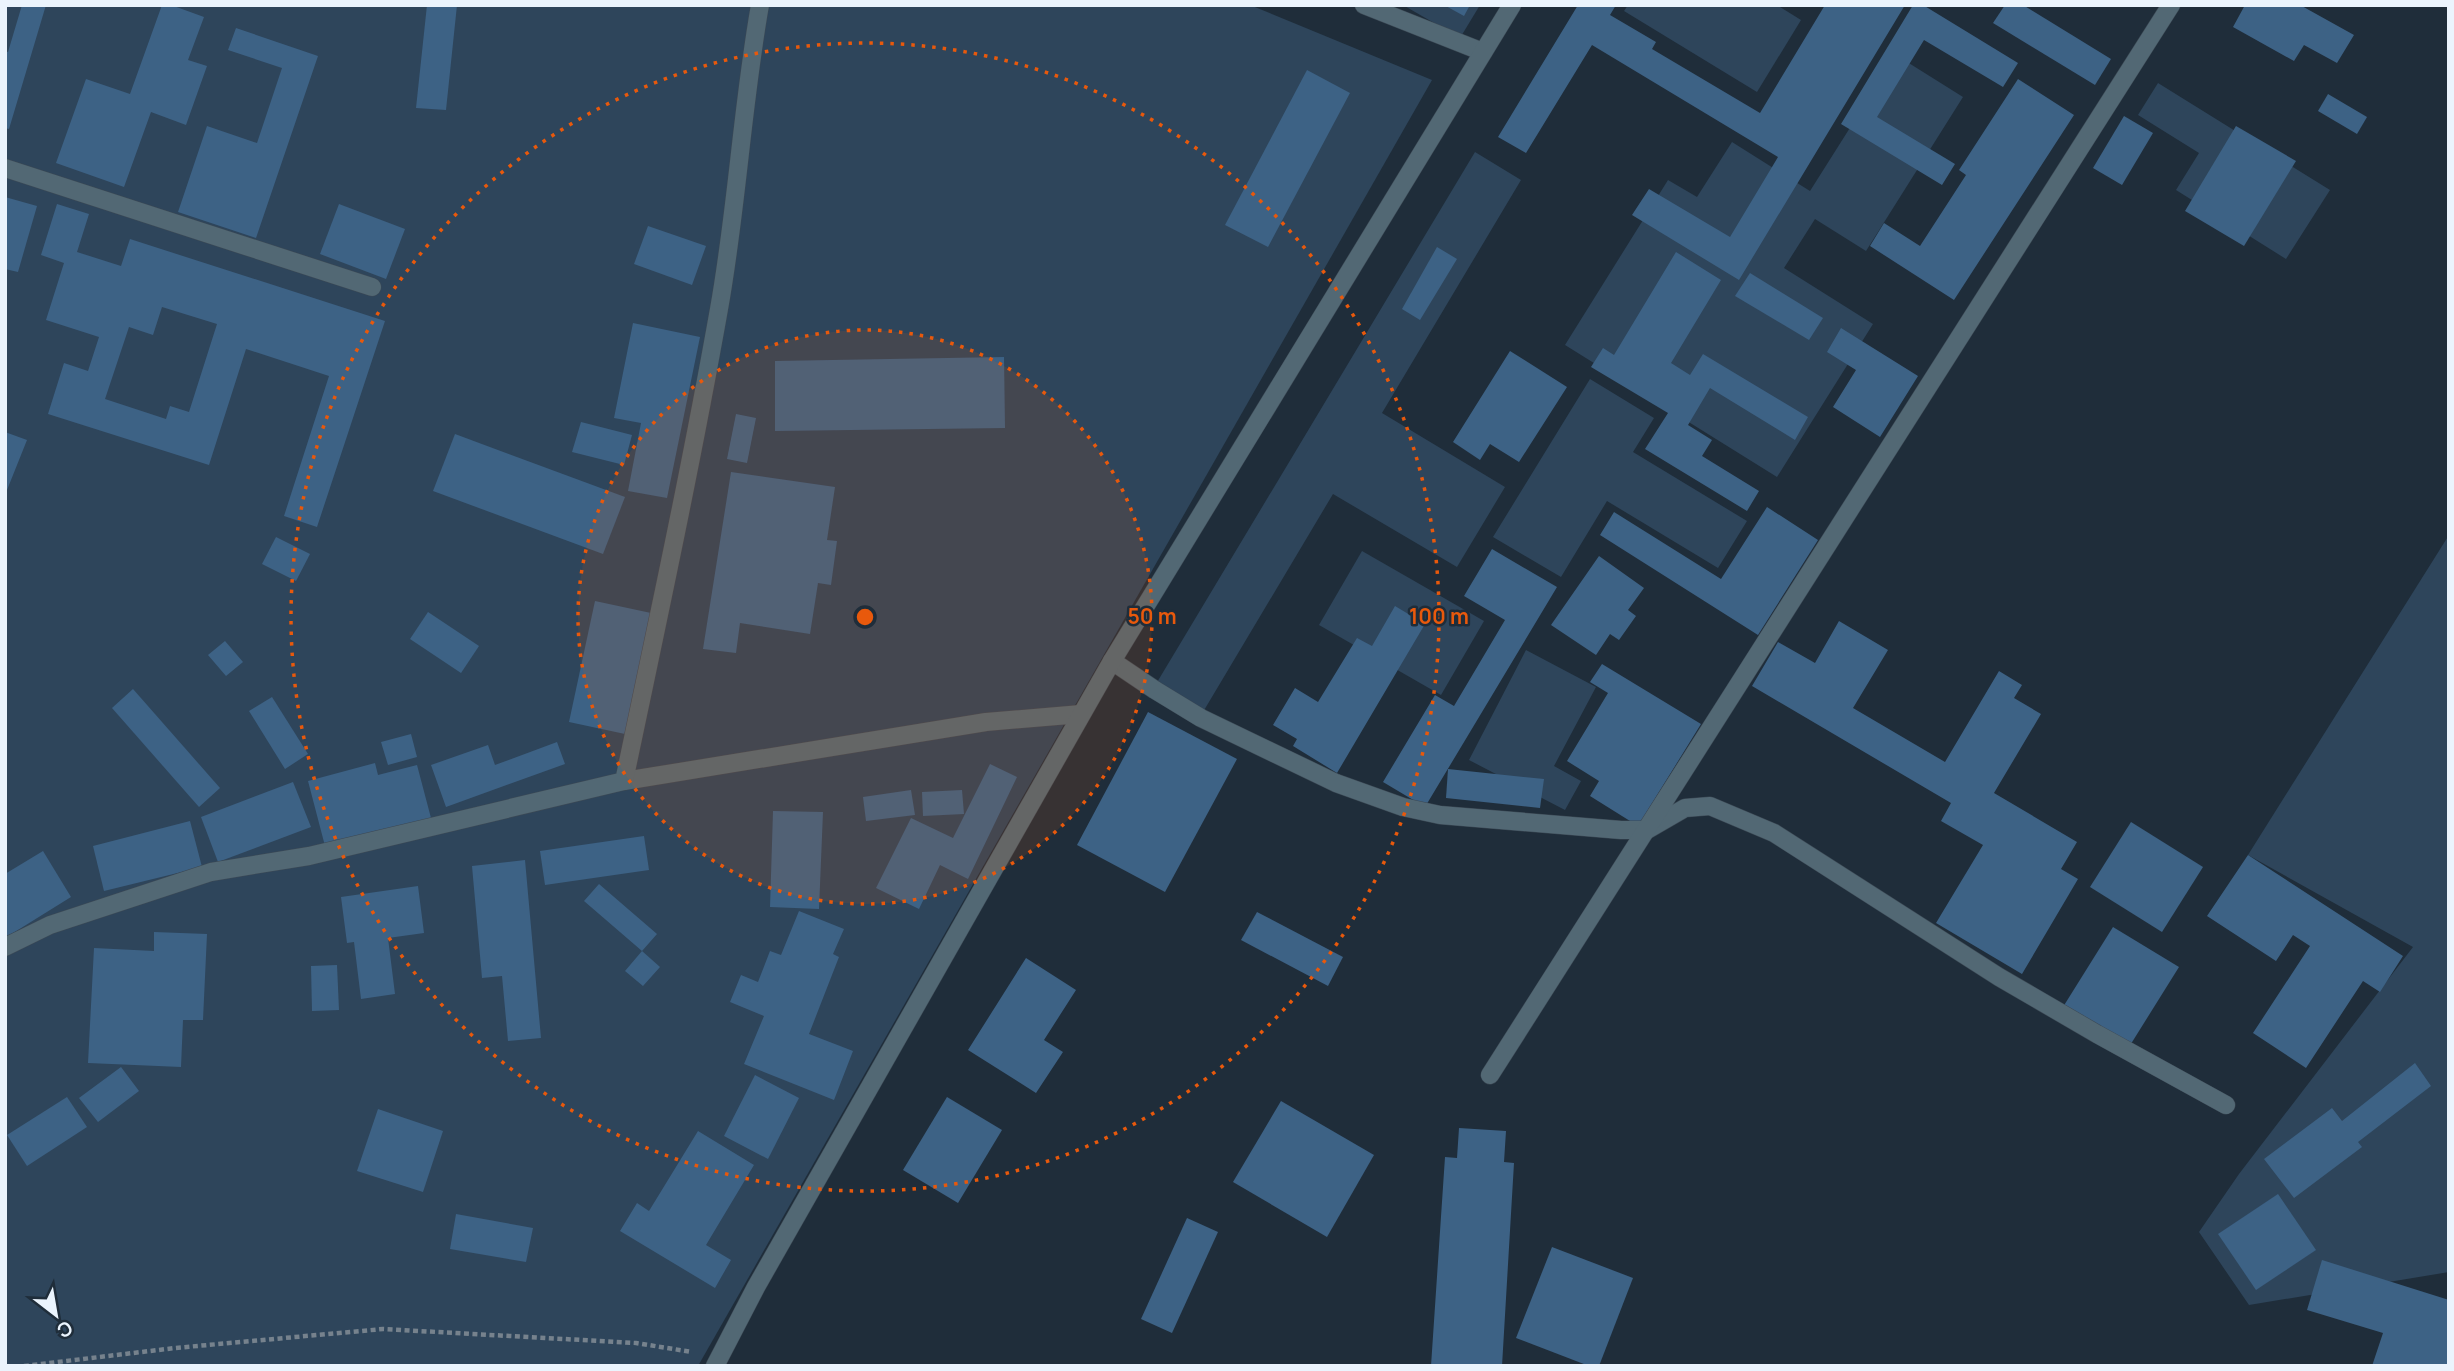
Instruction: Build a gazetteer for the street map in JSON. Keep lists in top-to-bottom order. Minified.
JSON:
{"north":"bottom right","rings":["50 m","100 m"]}
